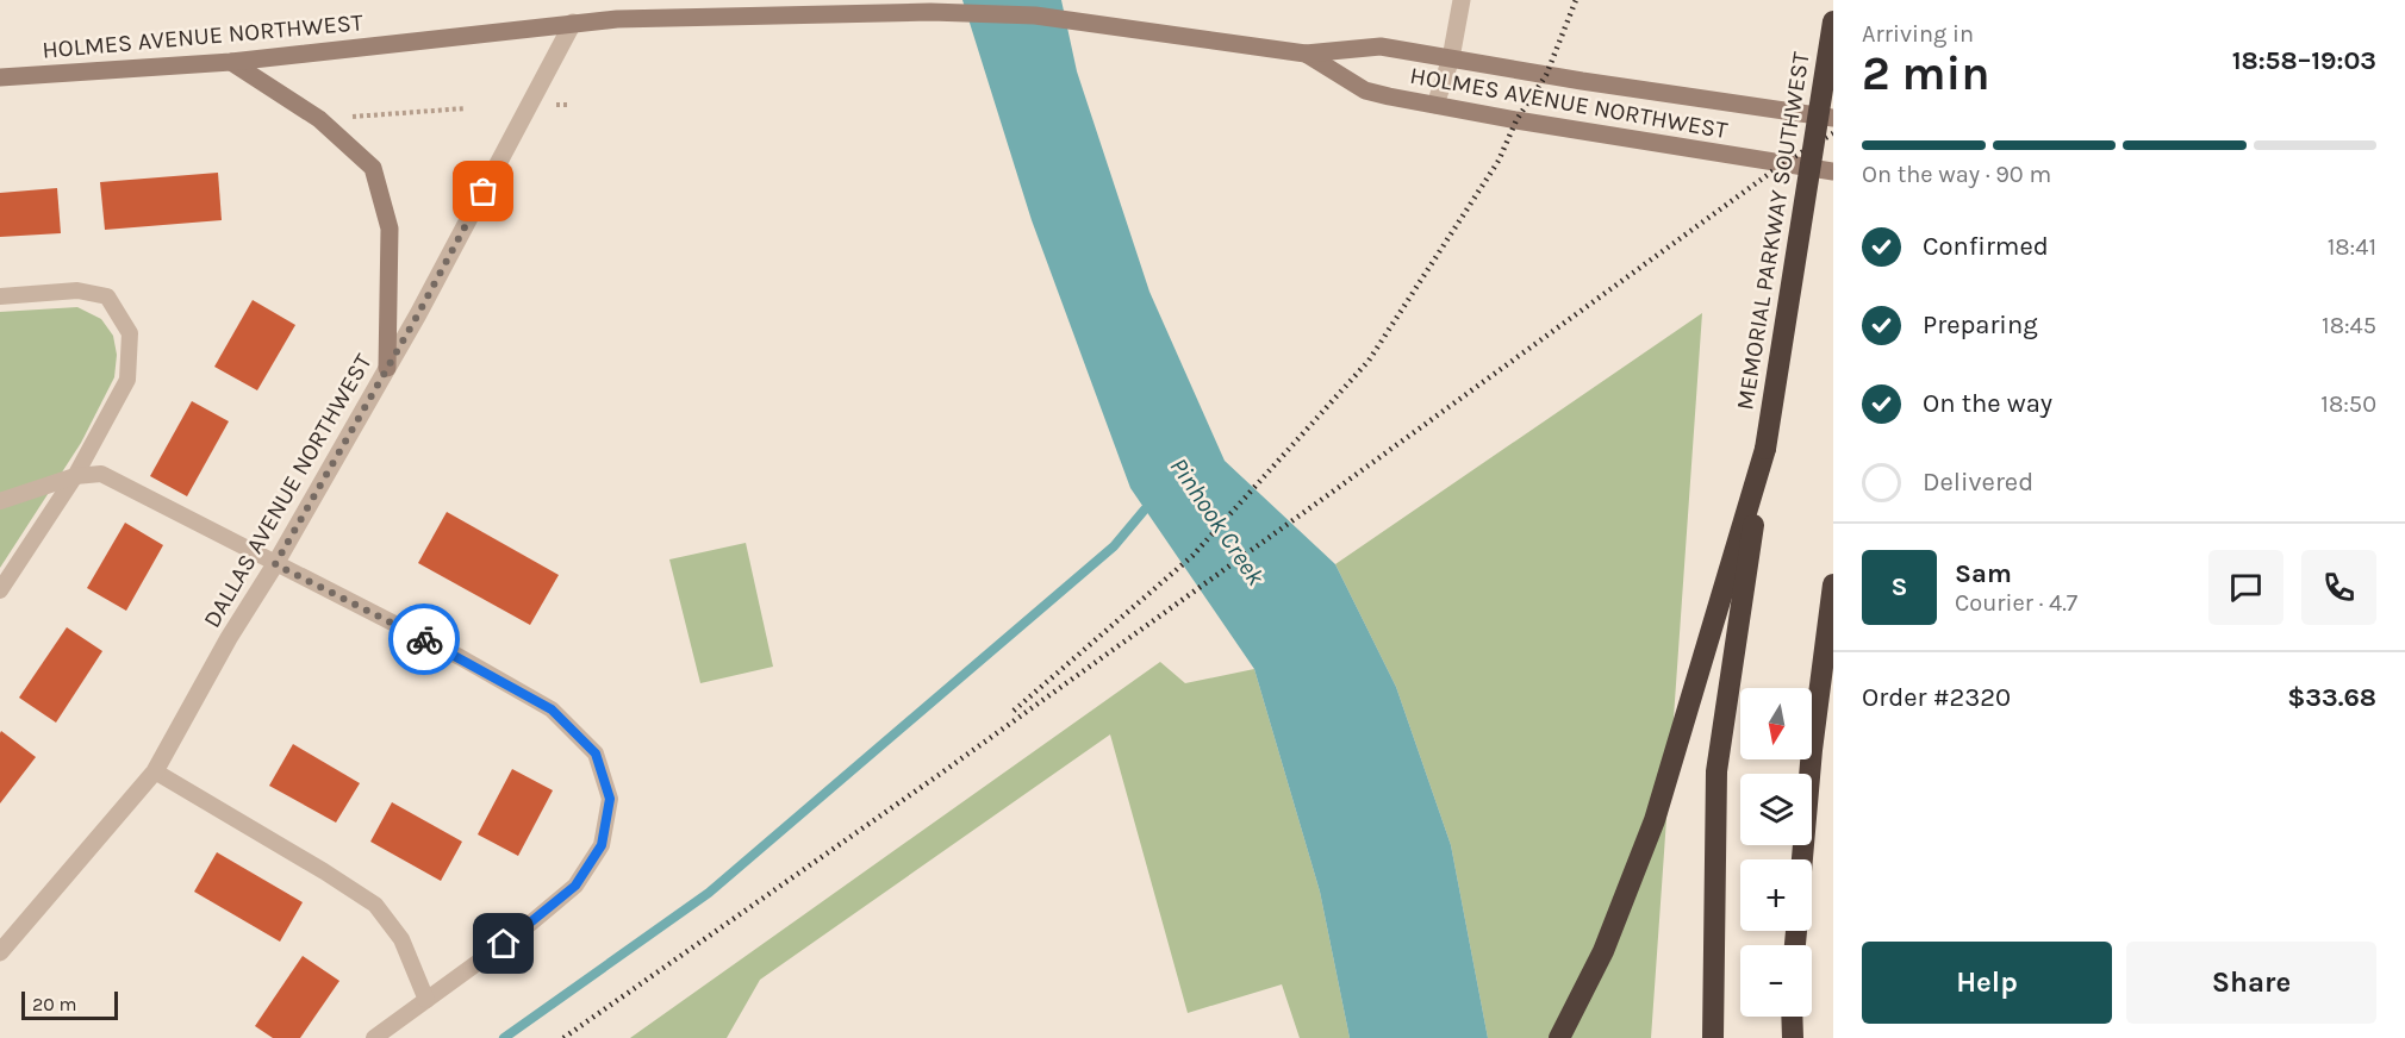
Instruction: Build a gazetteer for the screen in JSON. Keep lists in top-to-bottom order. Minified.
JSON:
{"streets":{"highway":["MEMORIAL PARKWAY SOUTHWEST"],"main road":["HOLMES AVENUE NORTHWEST"],"street":["DALLAS AVENUE NORTHWEST"]},"crossings":[["HOLMES AVENUE NORTHWEST","DALLAS AVENUE NORTHWEST"]],"water":["Pinhook Creek"],"scale_bar":"20 m","north":"bottom","page":{"heading":["2 min","Arriving in","18:58–19:03"],"panel":["Sam","Courier · 4.7","Order #2320","$33.68"],"bar":"On the way · 90 m","list":[["Confirmed","18:41"],["Preparing","18:45"],["On the way","18:50"],"Delivered"],"round":"S","map_buttons":["+","−"],"buttons":["Help","Share"],"scale":"20 m"}}
